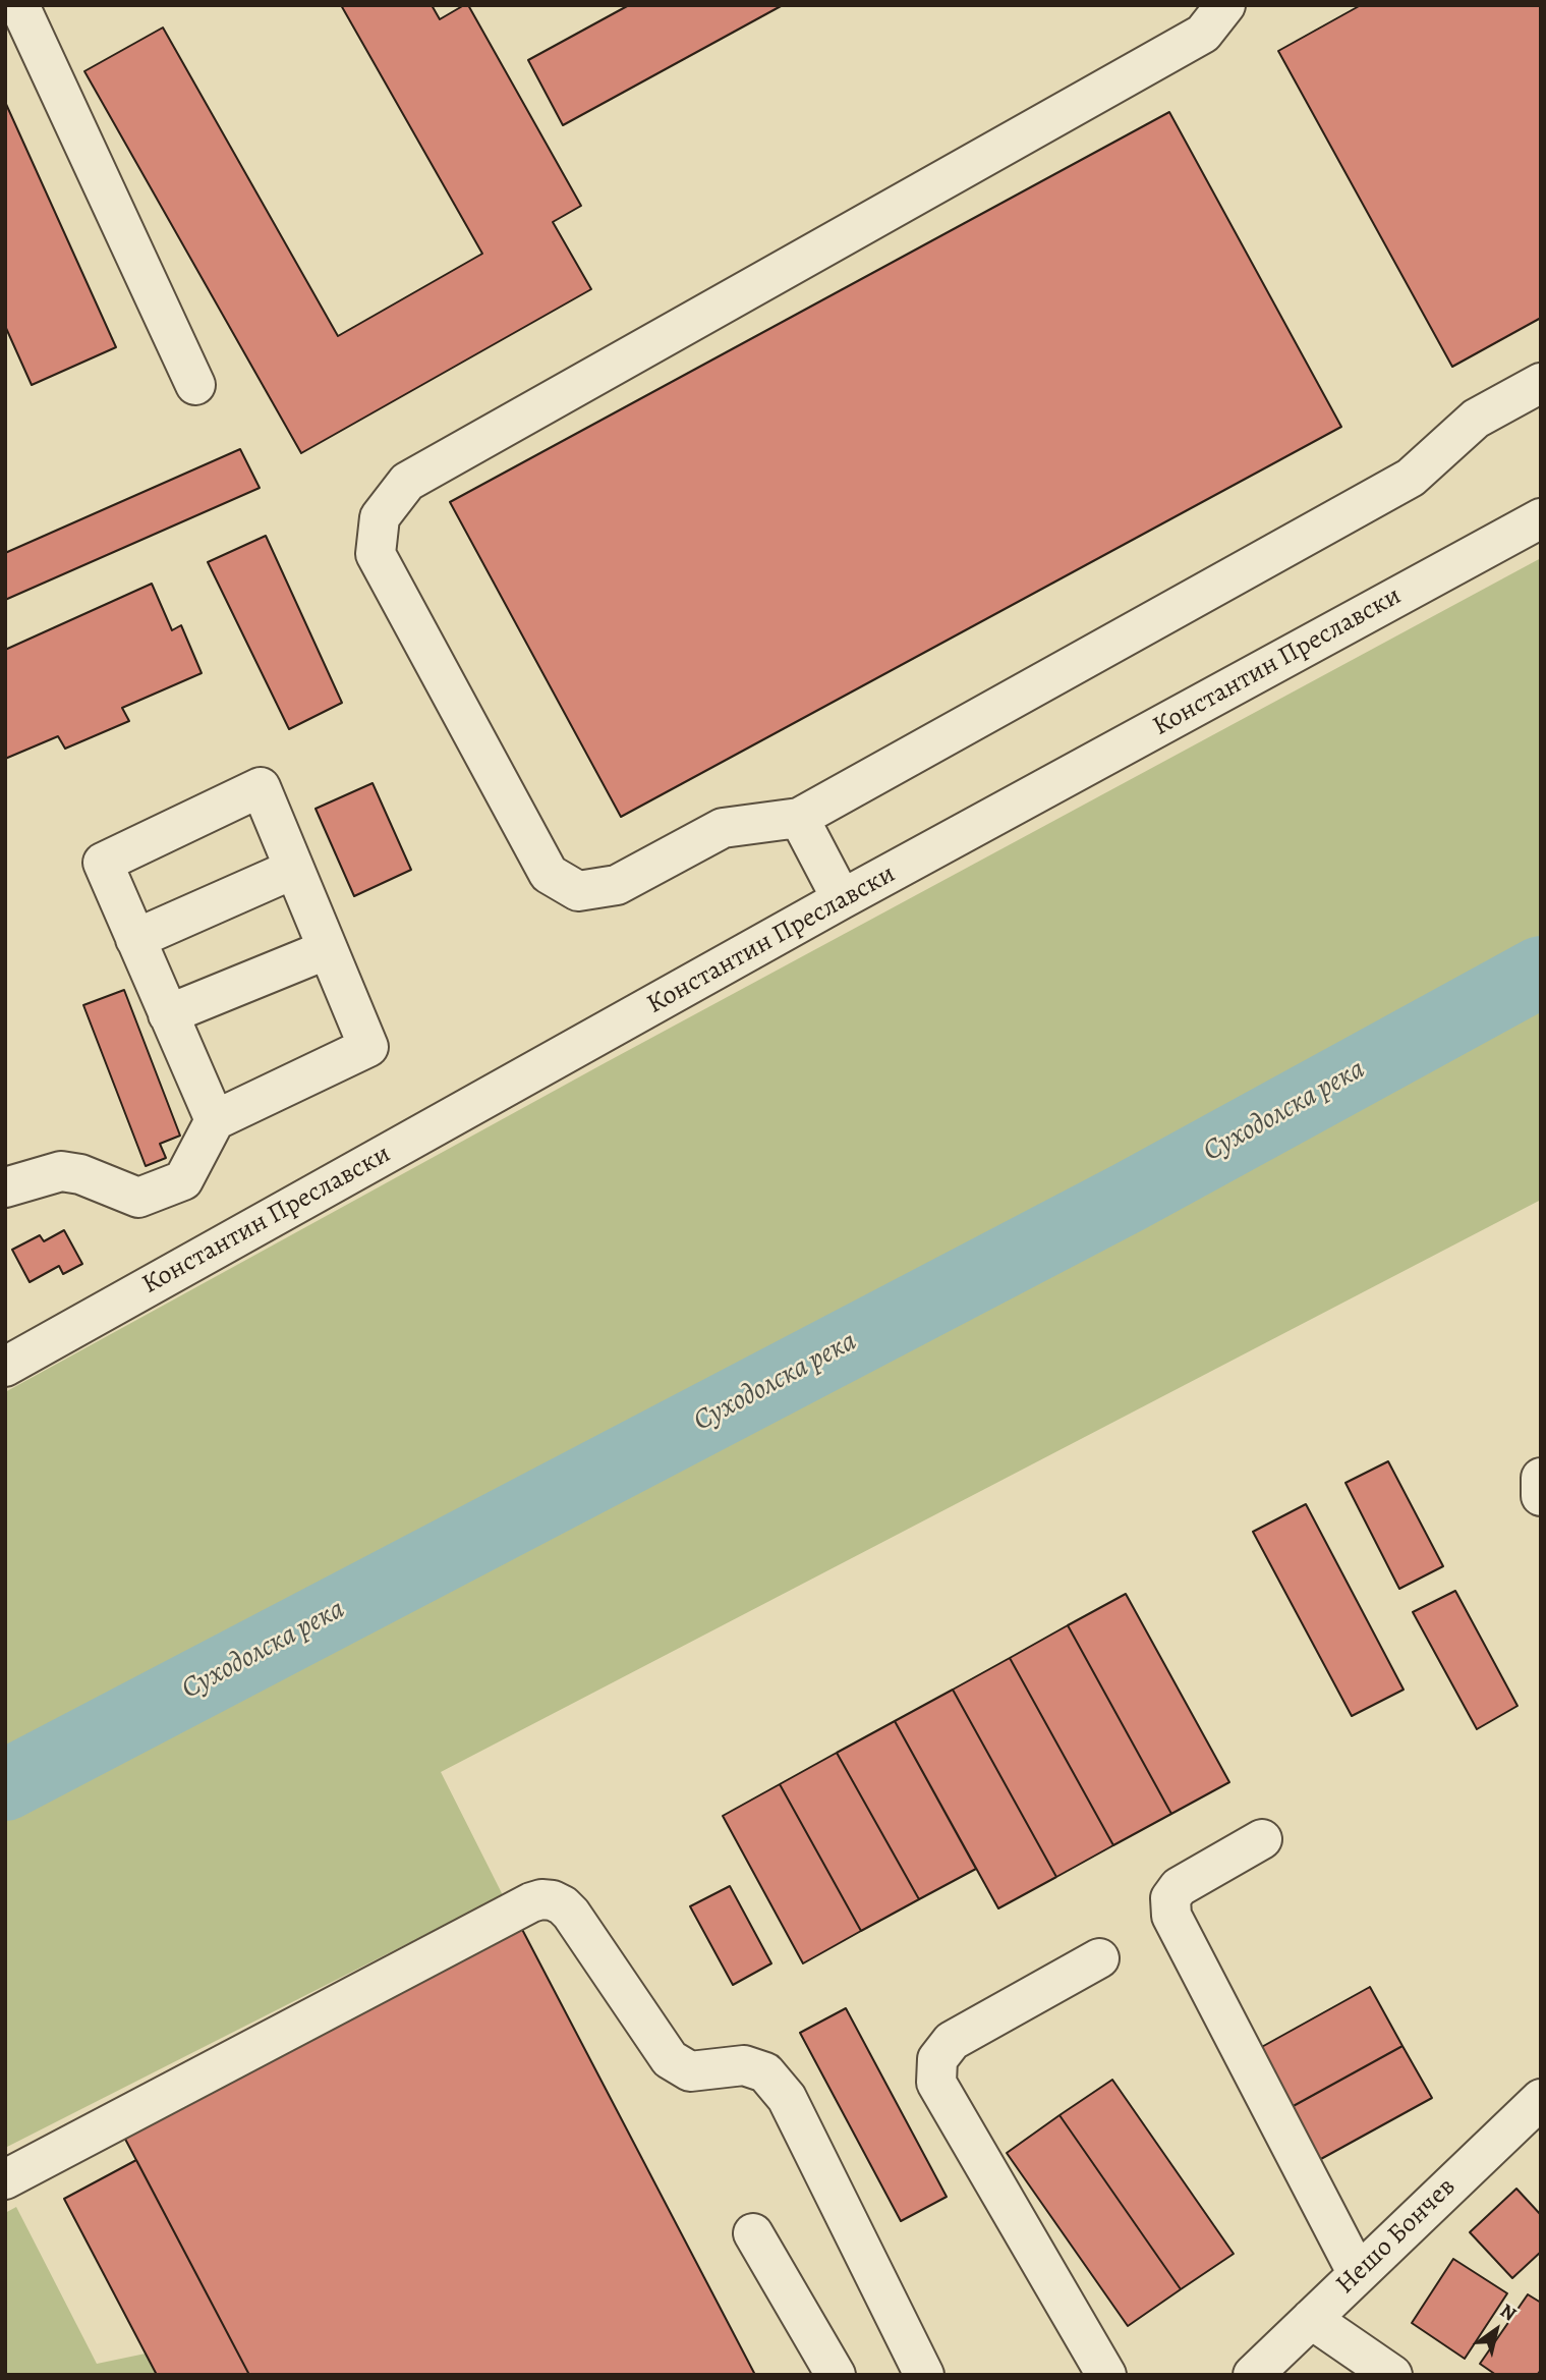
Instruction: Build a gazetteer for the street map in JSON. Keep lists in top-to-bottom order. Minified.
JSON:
{"streets":{"street":["Константин Преславски","Нешо Бончев"]},"water":["Суходолска река"],"north":"top right"}
